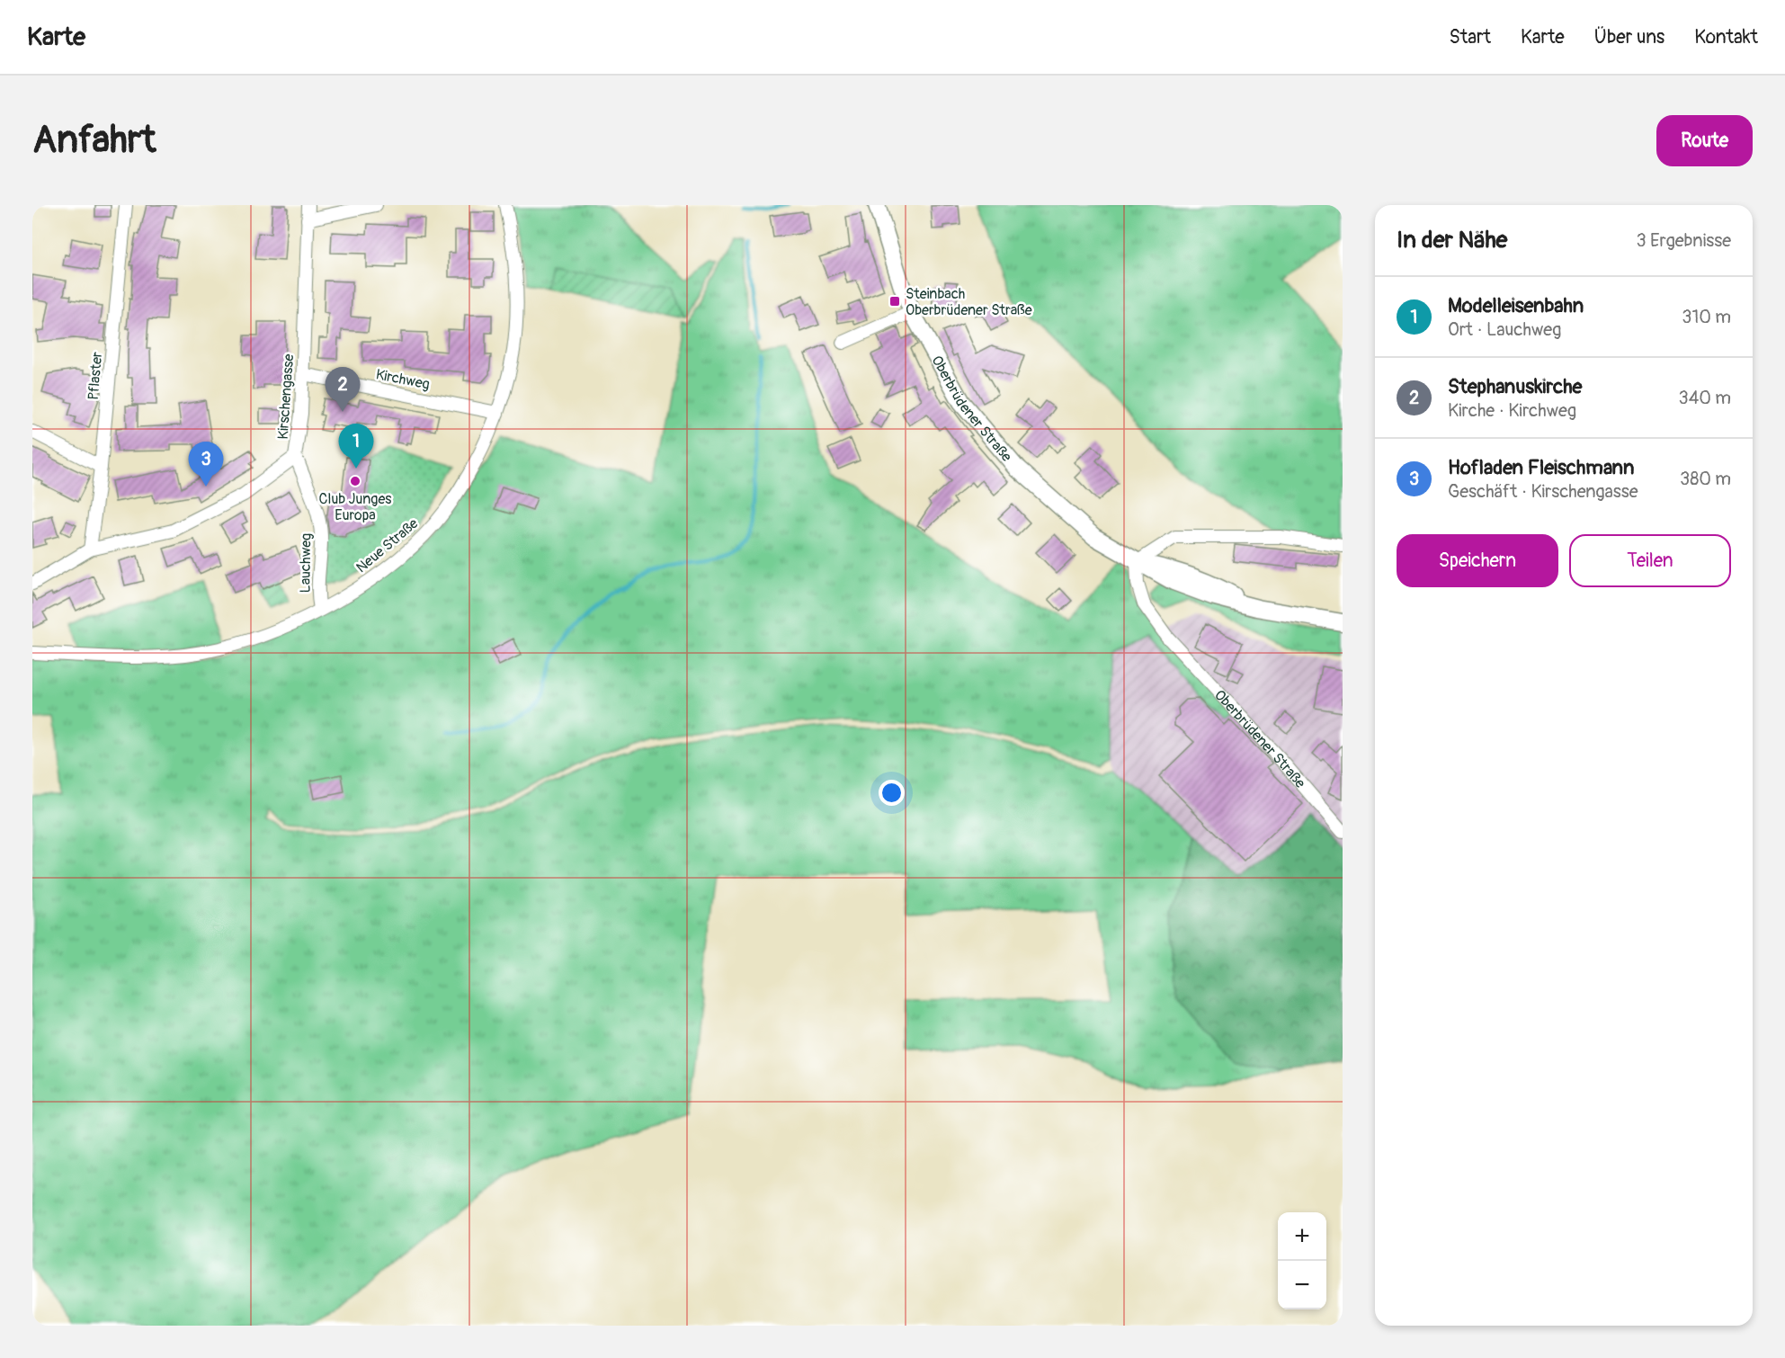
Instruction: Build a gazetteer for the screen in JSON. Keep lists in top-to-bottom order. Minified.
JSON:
{"streets":{"street":["Pflaster","Kirchweg","Kirschengasse","Oberbrüdener Straße","Neue Straße","Lauchweg"]},"crossings":[["Pflaster","Kirschengasse"],["Kirchweg","Kirschengasse"],["Kirchweg","Neue Straße"],["Kirschengasse","Lauchweg"],["Neue Straße","Lauchweg"]],"places":{"transit":["Steinbach Oberbrüdener Straße"],"other":["Club Junges Europa"]},"page":{"header":"Karte","nav":["Start","Karte","Über uns","Kontakt"],"buttons":["Route",["Speichern","Teilen"]],"title":"Anfahrt","heading":["In der Nähe","3 Ergebnisse"],"list":[{"mark":"1","name":"Modelleisenbahn","note":"Ort · Lauchweg","value":"310 m"},{"mark":"2","name":"Stephanuskirche","note":"Kirche · Kirchweg","value":"340 m"},{"mark":"3","name":"Hofladen Fleischmann","note":"Geschäft · Kirschengasse","value":"380 m"}],"pins":["2","1","3"],"map_buttons":["+","−"]}}
